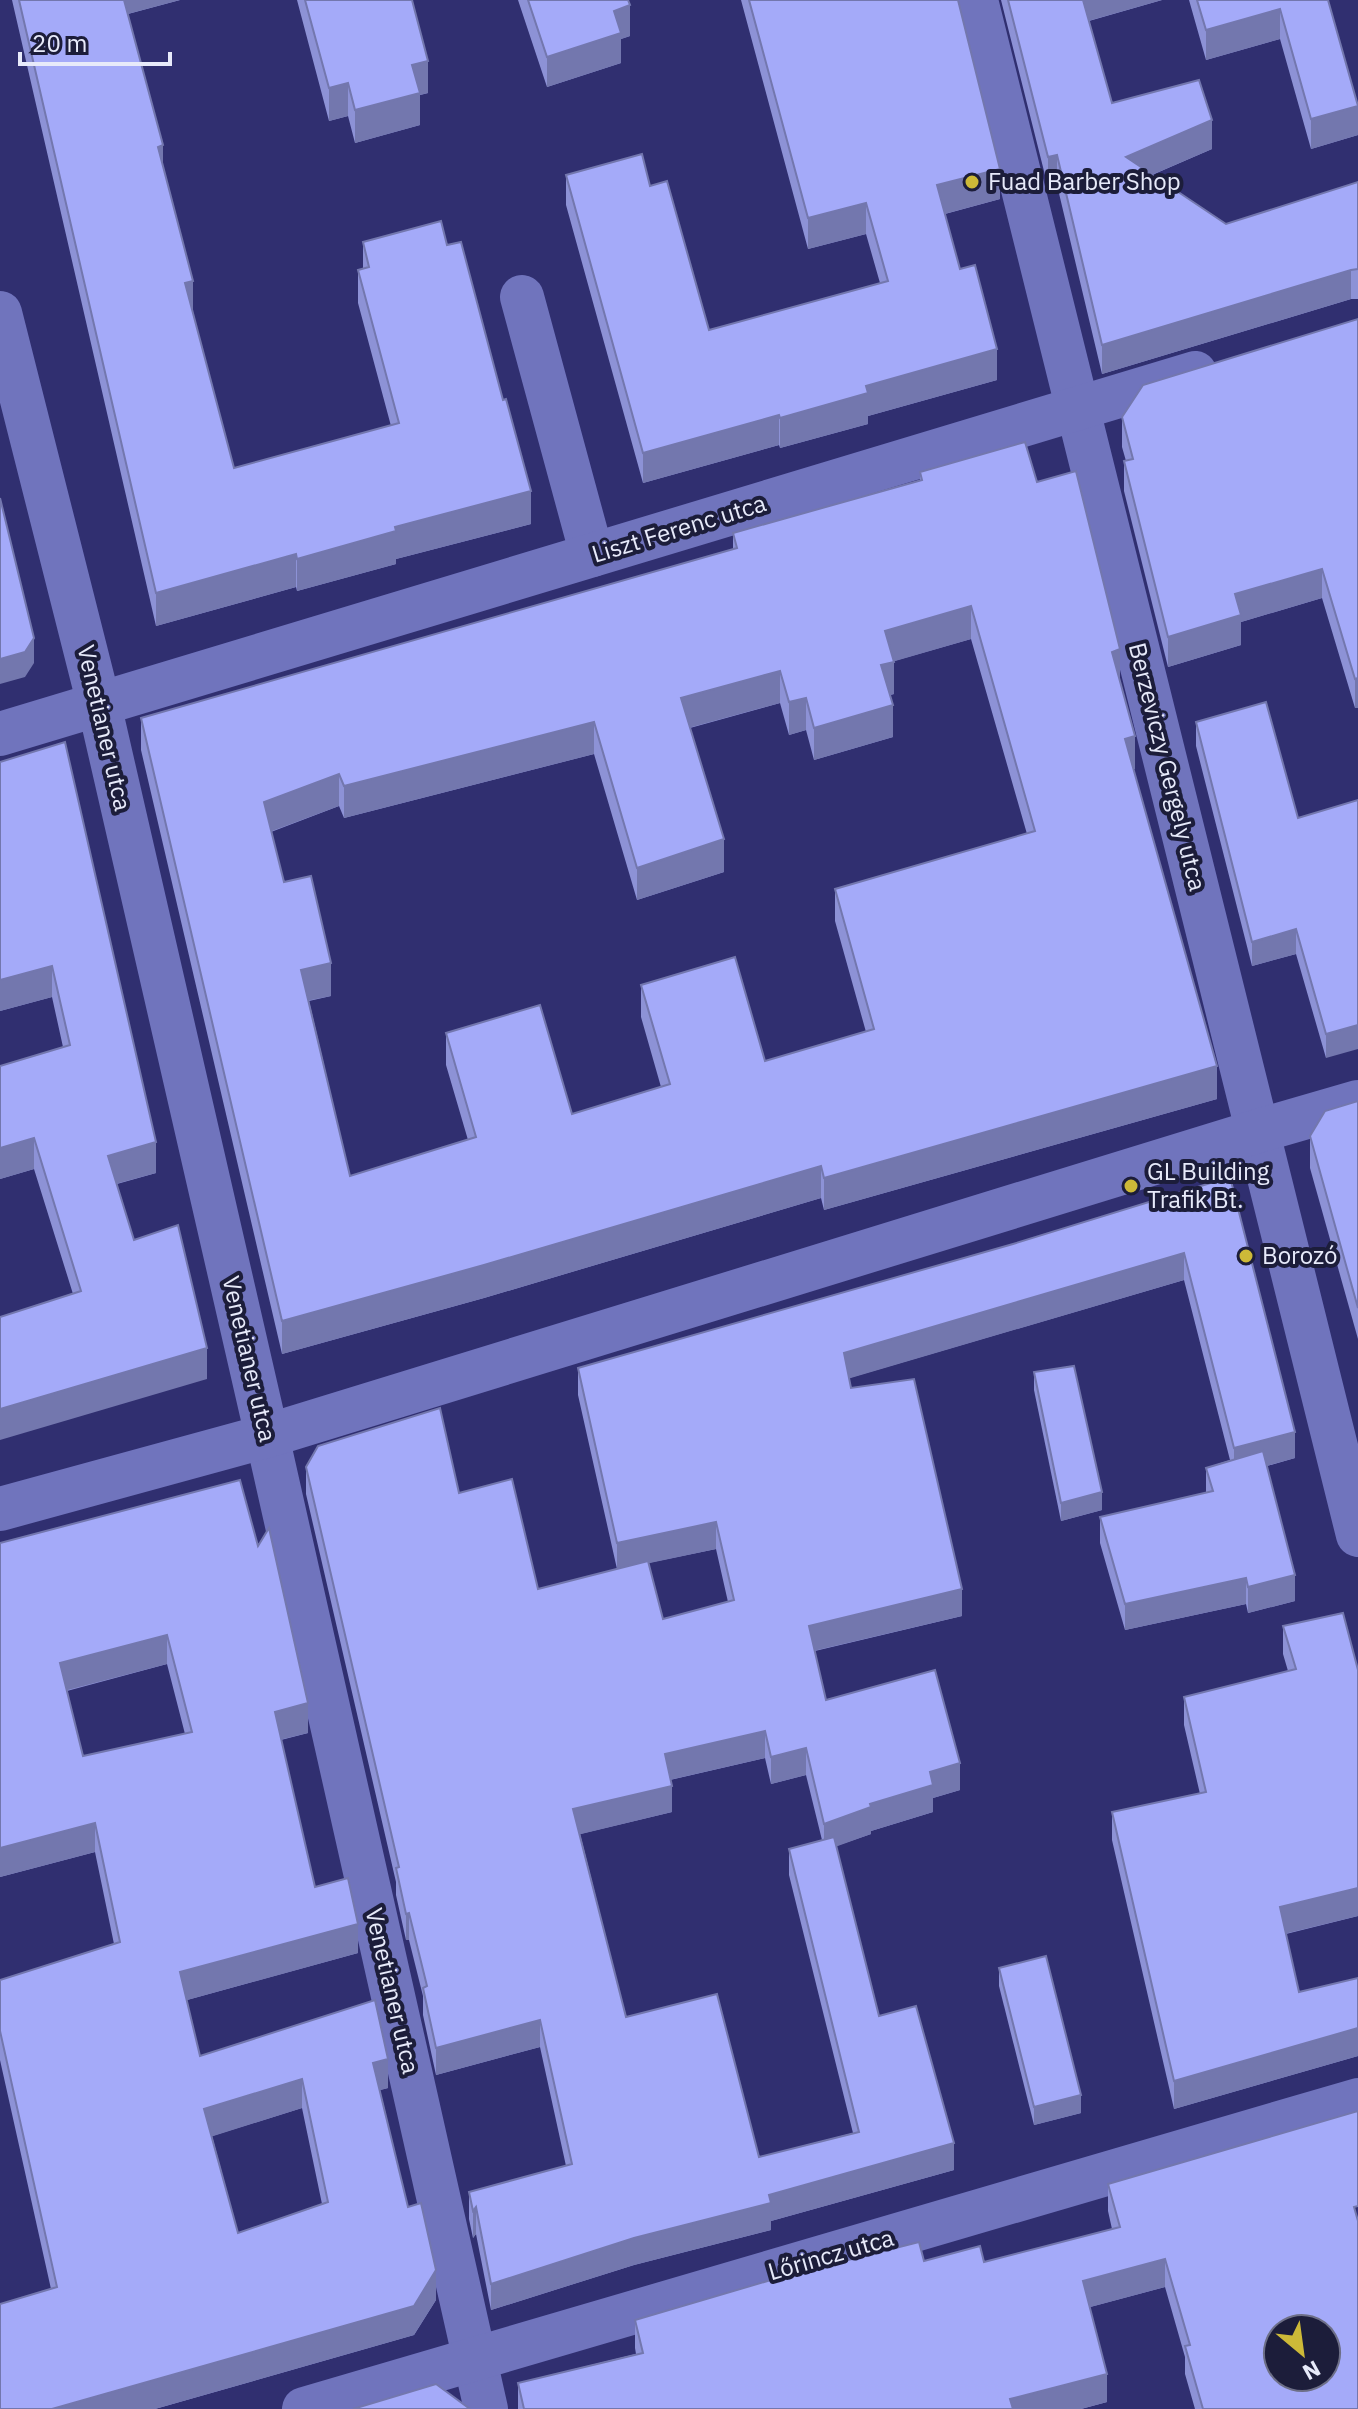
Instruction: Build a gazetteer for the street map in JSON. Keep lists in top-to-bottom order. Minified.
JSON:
{"streets":{"street":["Liszt Ferenc utca","Venetianer utca","Berzeviczy Gergely utca","Lőrincz utca"]},"crossings":[["Liszt Ferenc utca","Venetianer utca"],["Liszt Ferenc utca","Berzeviczy Gergely utca"],["Venetianer utca","Lőrincz utca"]],"places":["Fuad Barber Shop","GL Building Trafik Bt.","Borozó"],"scale_bar":"20 m","north":"bottom right"}
